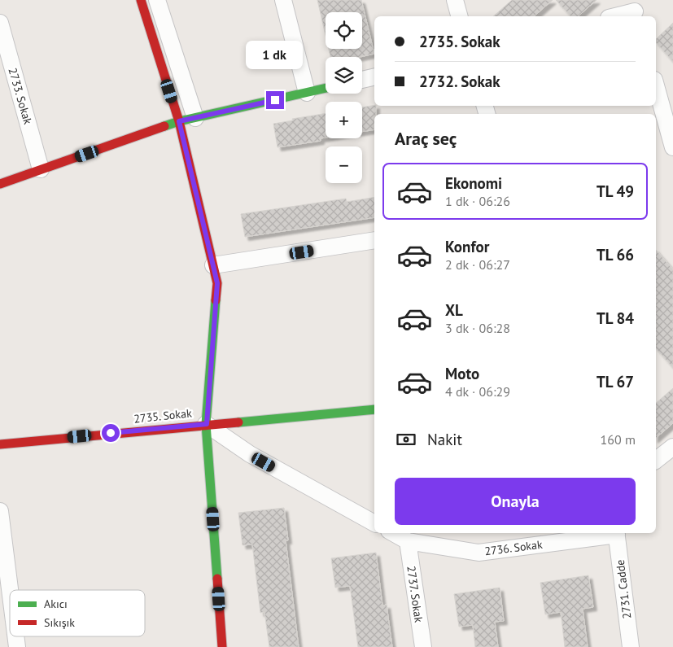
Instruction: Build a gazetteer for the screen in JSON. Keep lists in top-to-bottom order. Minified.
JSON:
{"streets":{"street":["2733. Sokak","2735. Sokak","2736. Sokak","2731. Cadde","2737. Sokak"]},"crossings":[["2736. Sokak","2731. Cadde"],["2736. Sokak","2737. Sokak"]],"legend":["Akıcı","Sıkışık"],"page":{"map_buttons":["+","−"],"banner":["2735. Sokak","2732. Sokak"],"bubble":"1 dk","heading":"Araç seç","list":[{"name":"Ekonomi","note":"1 dk · 06:26","value":"TL 49"},{"name":"Konfor","note":"2 dk · 06:27","value":"TL 66"},{"name":"XL","note":"3 dk · 06:28","value":"TL 84"},{"name":"Moto","note":"4 dk · 06:29","value":"TL 67"}],"pay":["Nakit","160 m"],"buttons":"Onayla"}}
